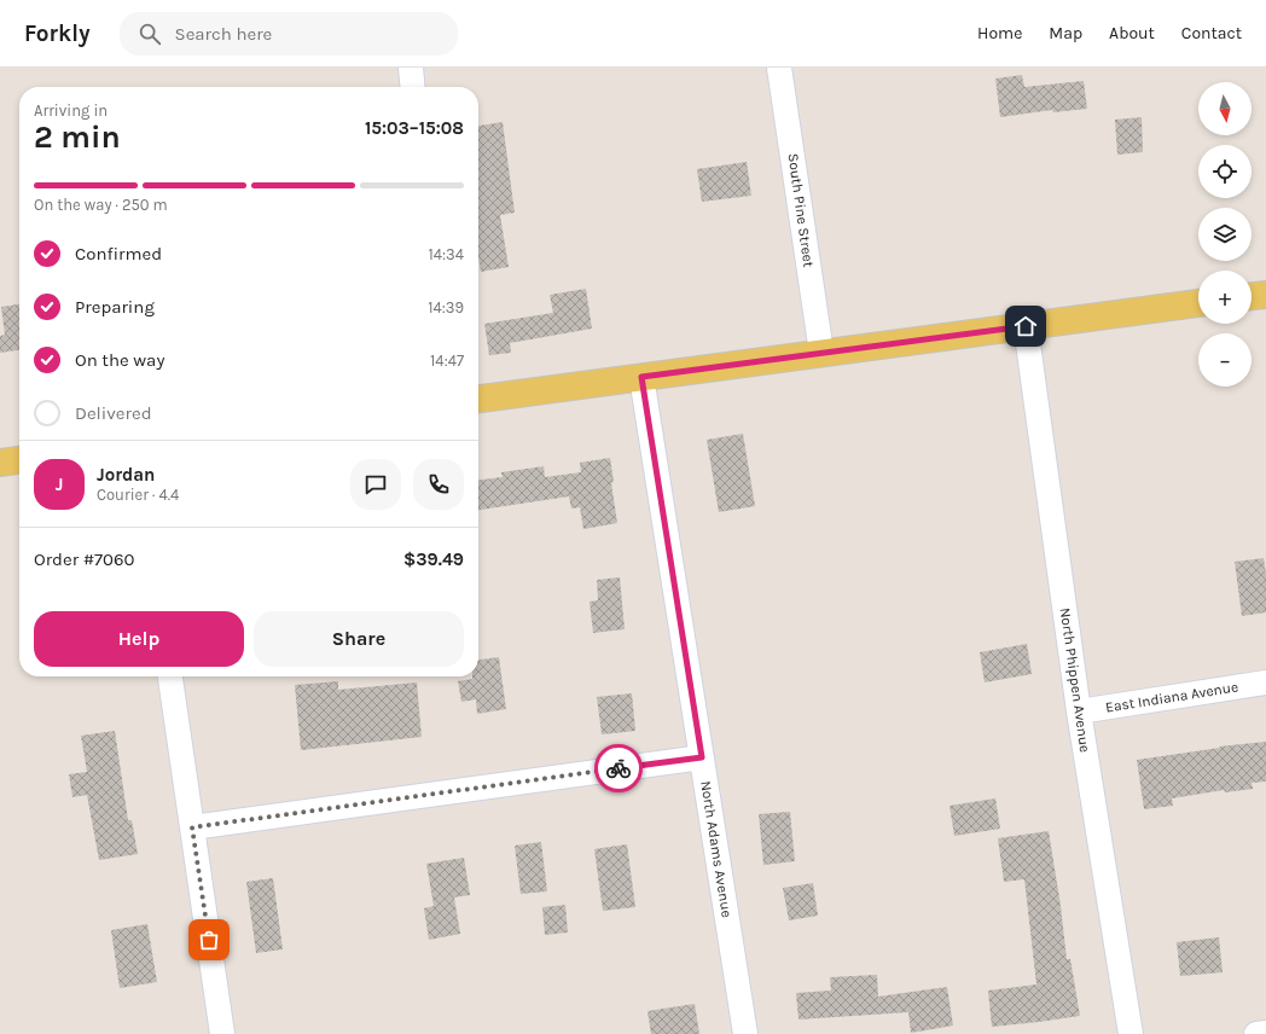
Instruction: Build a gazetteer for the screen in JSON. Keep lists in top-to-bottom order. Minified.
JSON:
{"streets":{"street":["South Pine Street","North Phippen Avenue","East Indiana Avenue","North Adams Avenue"]},"crossings":[["North Phippen Avenue","East Indiana Avenue"]],"north":"bottom","page":{"header":"Forkly","search":"Search here","nav":["Home","Map","About","Contact"],"map_buttons":["+","−"],"heading":["2 min","Arriving in","15:03–15:08"],"panel":["Jordan","Courier · 4.4","Order #7060","$39.49"],"bar":"On the way · 250 m","list":[["Confirmed","14:34"],["Preparing","14:39"],["On the way","14:47"],"Delivered"],"round":"J","buttons":["Help","Share"]}}
